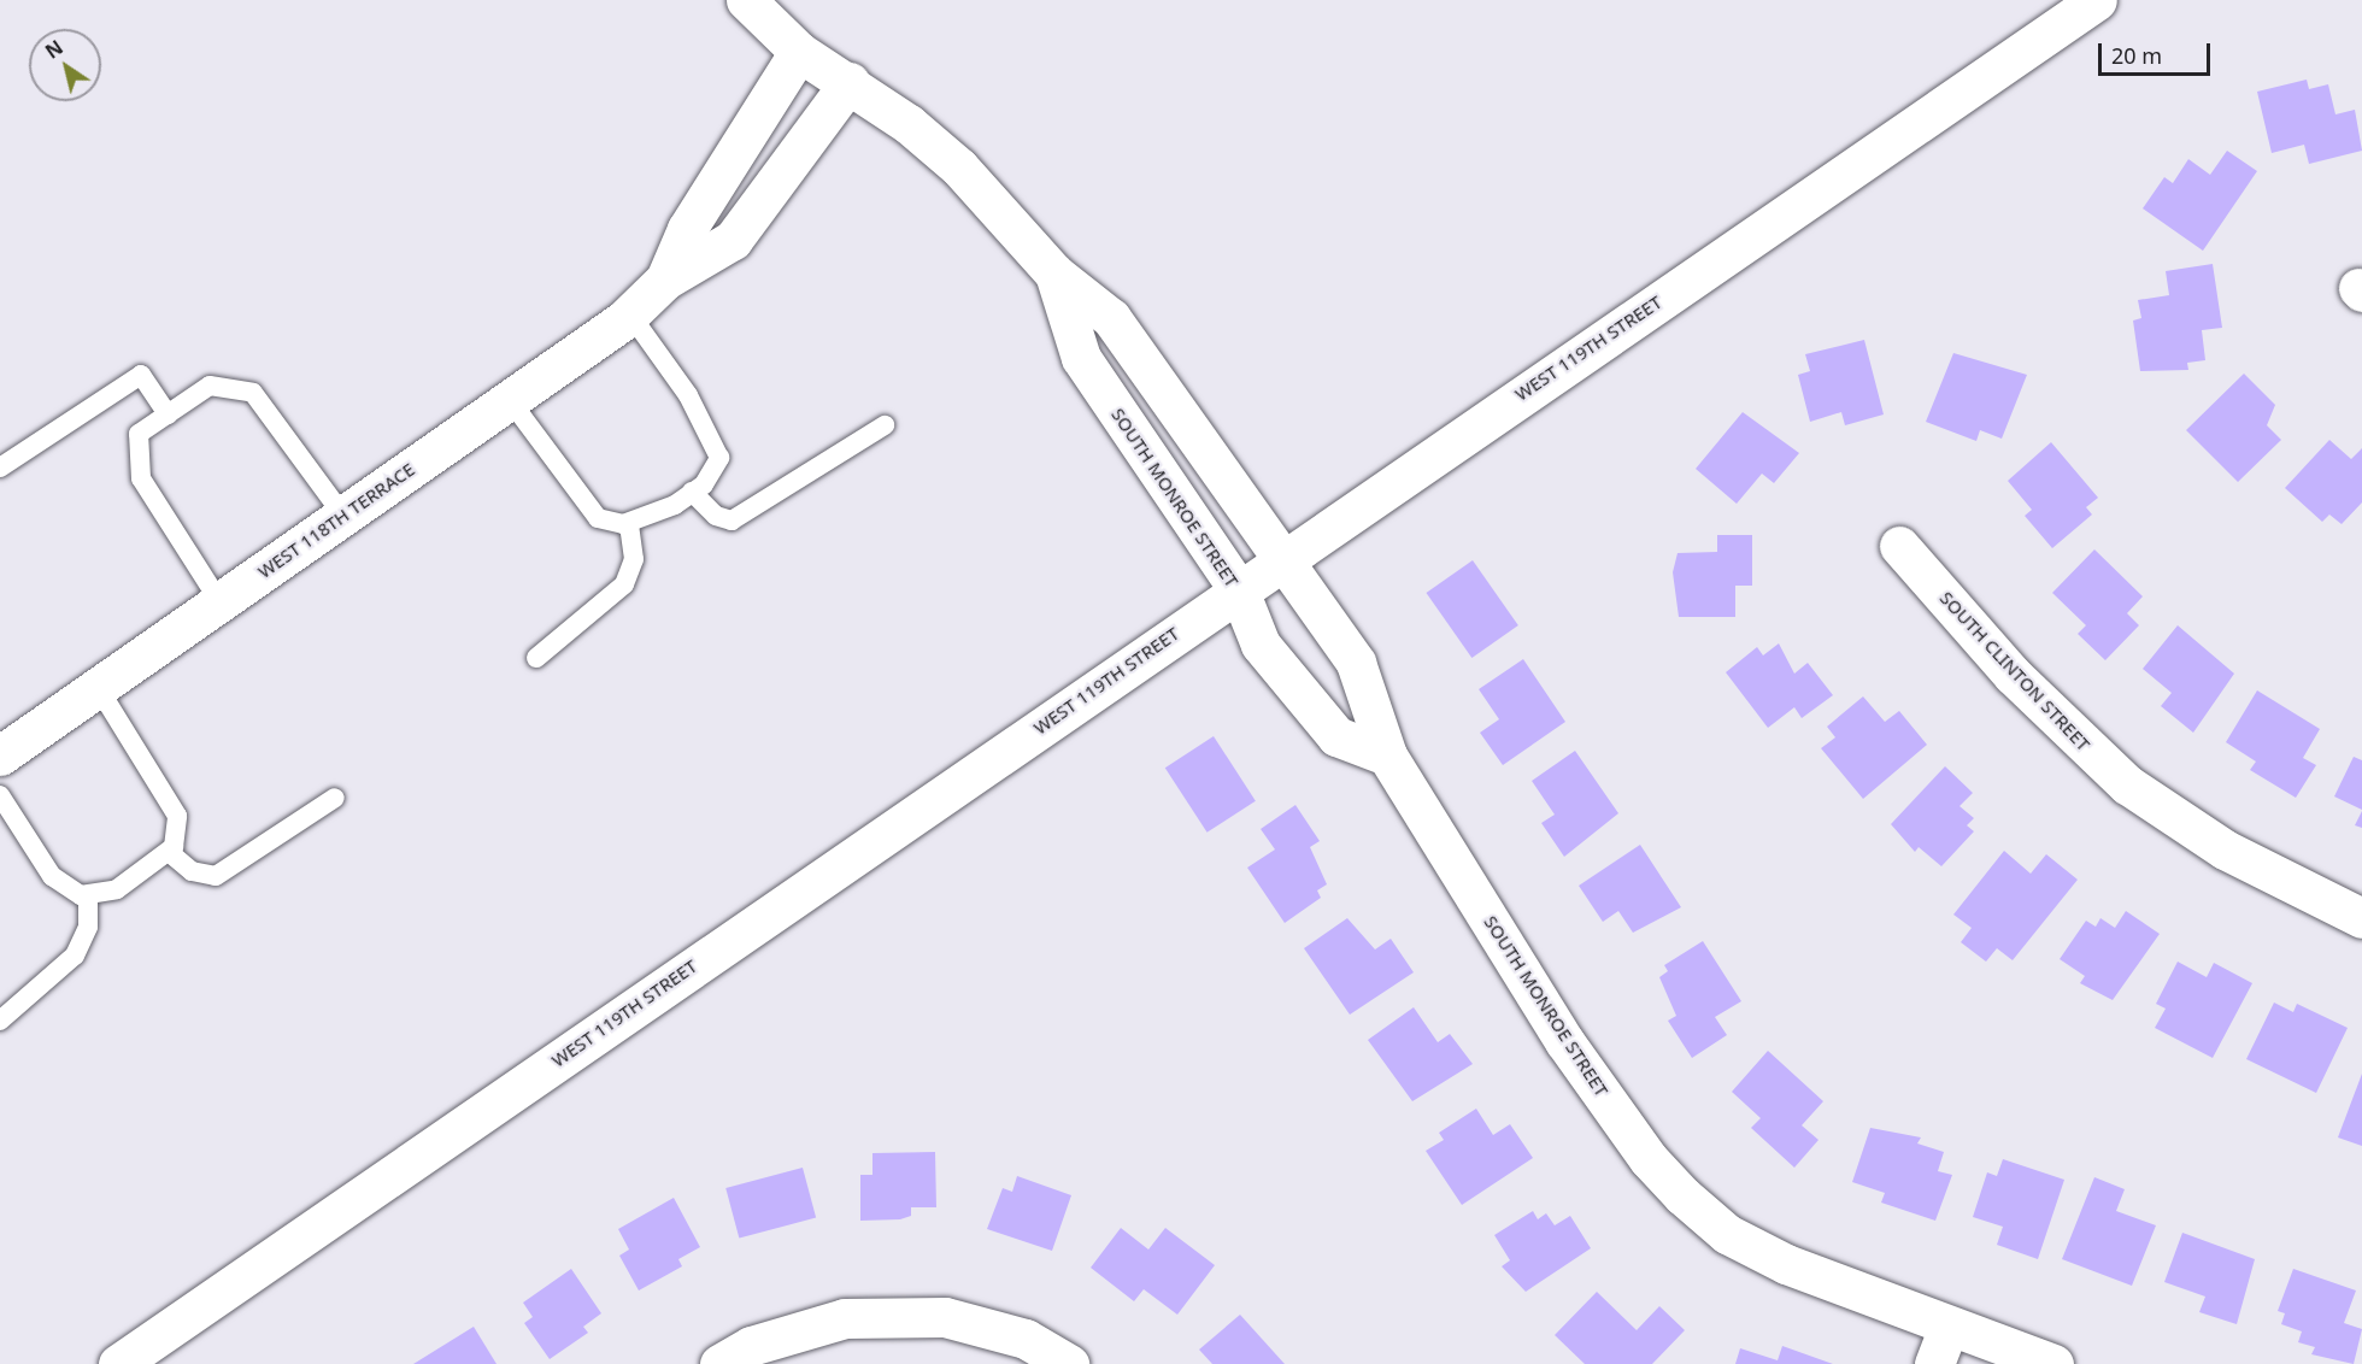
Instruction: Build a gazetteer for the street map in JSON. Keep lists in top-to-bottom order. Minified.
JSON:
{"streets":{"street":["WEST 119TH STREET","SOUTH MONROE STREET","WEST 118TH TERRACE","SOUTH CLINTON STREET"]},"crossings":[["WEST 119TH STREET","SOUTH MONROE STREET"],["SOUTH MONROE STREET","WEST 118TH TERRACE"]],"scale_bar":"20 m","north":"top left"}
